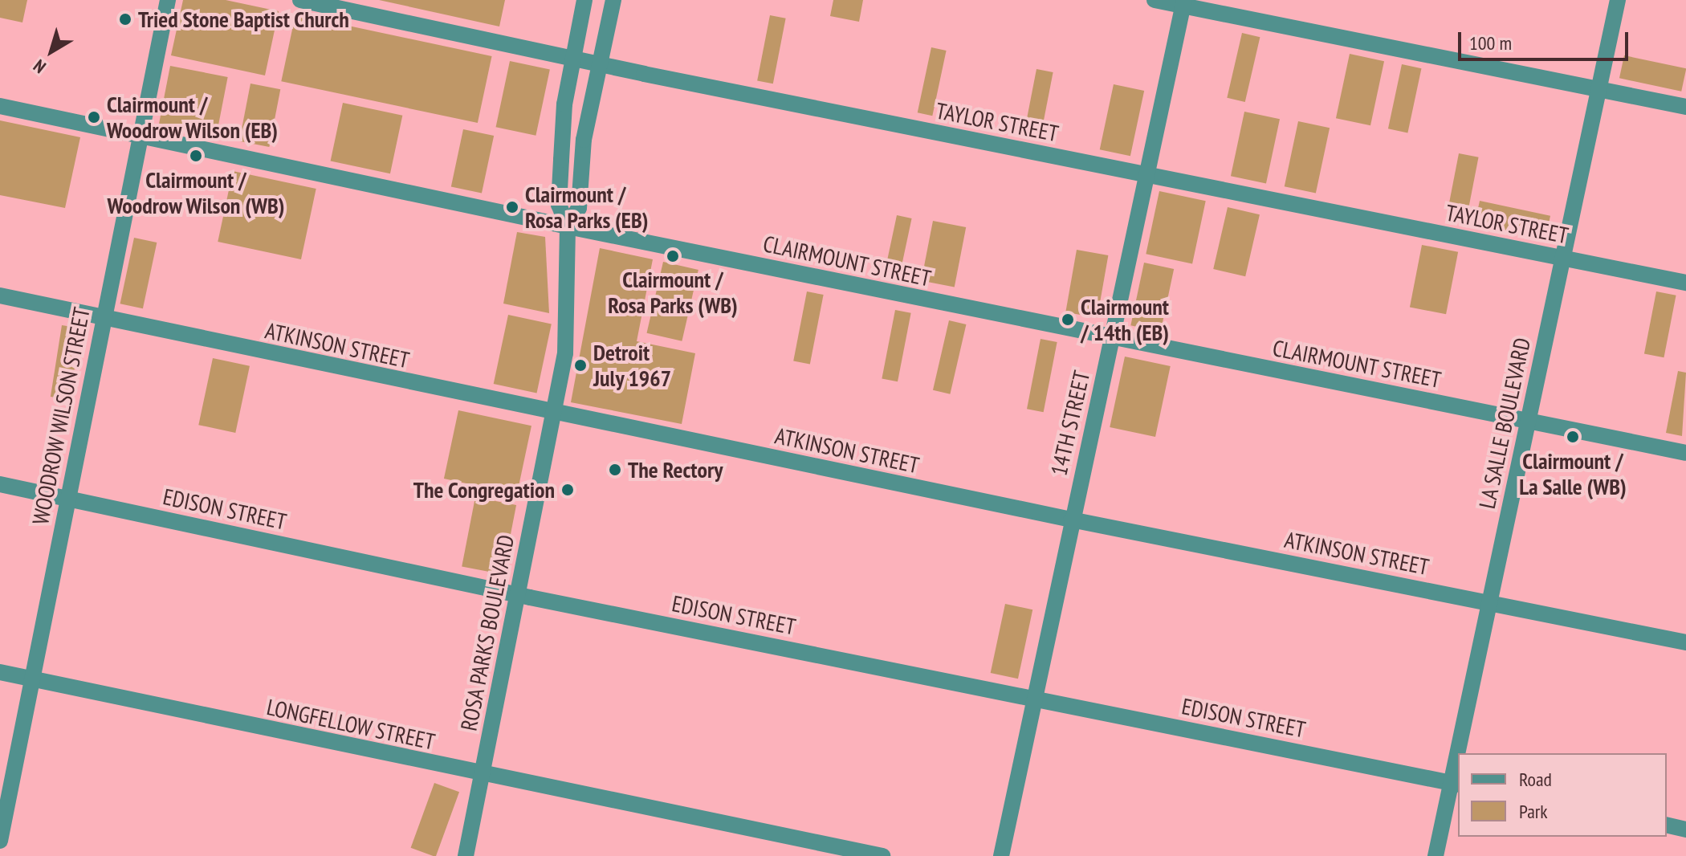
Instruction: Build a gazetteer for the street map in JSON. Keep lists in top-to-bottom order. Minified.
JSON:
{"streets":{"street":["TAYLOR STREET","CLAIRMOUNT STREET","ATKINSON STREET","WOODROW WILSON STREET","14TH STREET","LA SALLE BOULEVARD","EDISON STREET","ROSA PARKS BOULEVARD","LONGFELLOW STREET"]},"crossings":[["TAYLOR STREET","14TH STREET"],["TAYLOR STREET","LA SALLE BOULEVARD"],["TAYLOR STREET","ROSA PARKS BOULEVARD"],["CLAIRMOUNT STREET","WOODROW WILSON STREET"],["CLAIRMOUNT STREET","14TH STREET"],["CLAIRMOUNT STREET","LA SALLE BOULEVARD"],["CLAIRMOUNT STREET","ROSA PARKS BOULEVARD"],["ATKINSON STREET","WOODROW WILSON STREET"],["ATKINSON STREET","14TH STREET"],["ATKINSON STREET","LA SALLE BOULEVARD"],["ATKINSON STREET","ROSA PARKS BOULEVARD"],["WOODROW WILSON STREET","EDISON STREET"],["WOODROW WILSON STREET","LONGFELLOW STREET"],["14TH STREET","EDISON STREET"],["LA SALLE BOULEVARD","EDISON STREET"],["EDISON STREET","ROSA PARKS BOULEVARD"],["ROSA PARKS BOULEVARD","LONGFELLOW STREET"]],"places":["Tried Stone Baptist Church","Clairmount / Woodrow Wilson (EB)","Clairmount / Woodrow Wilson (WB)","Clairmount / Rosa Parks (EB)","Clairmount / Rosa Parks (WB)","Clairmount / 14th (EB)","Detroit July 1967","Clairmount / La Salle (WB)","The Rectory","The Congregation"],"legend":["Road","Park"],"scale_bar":"100 m","north":"bottom left"}
